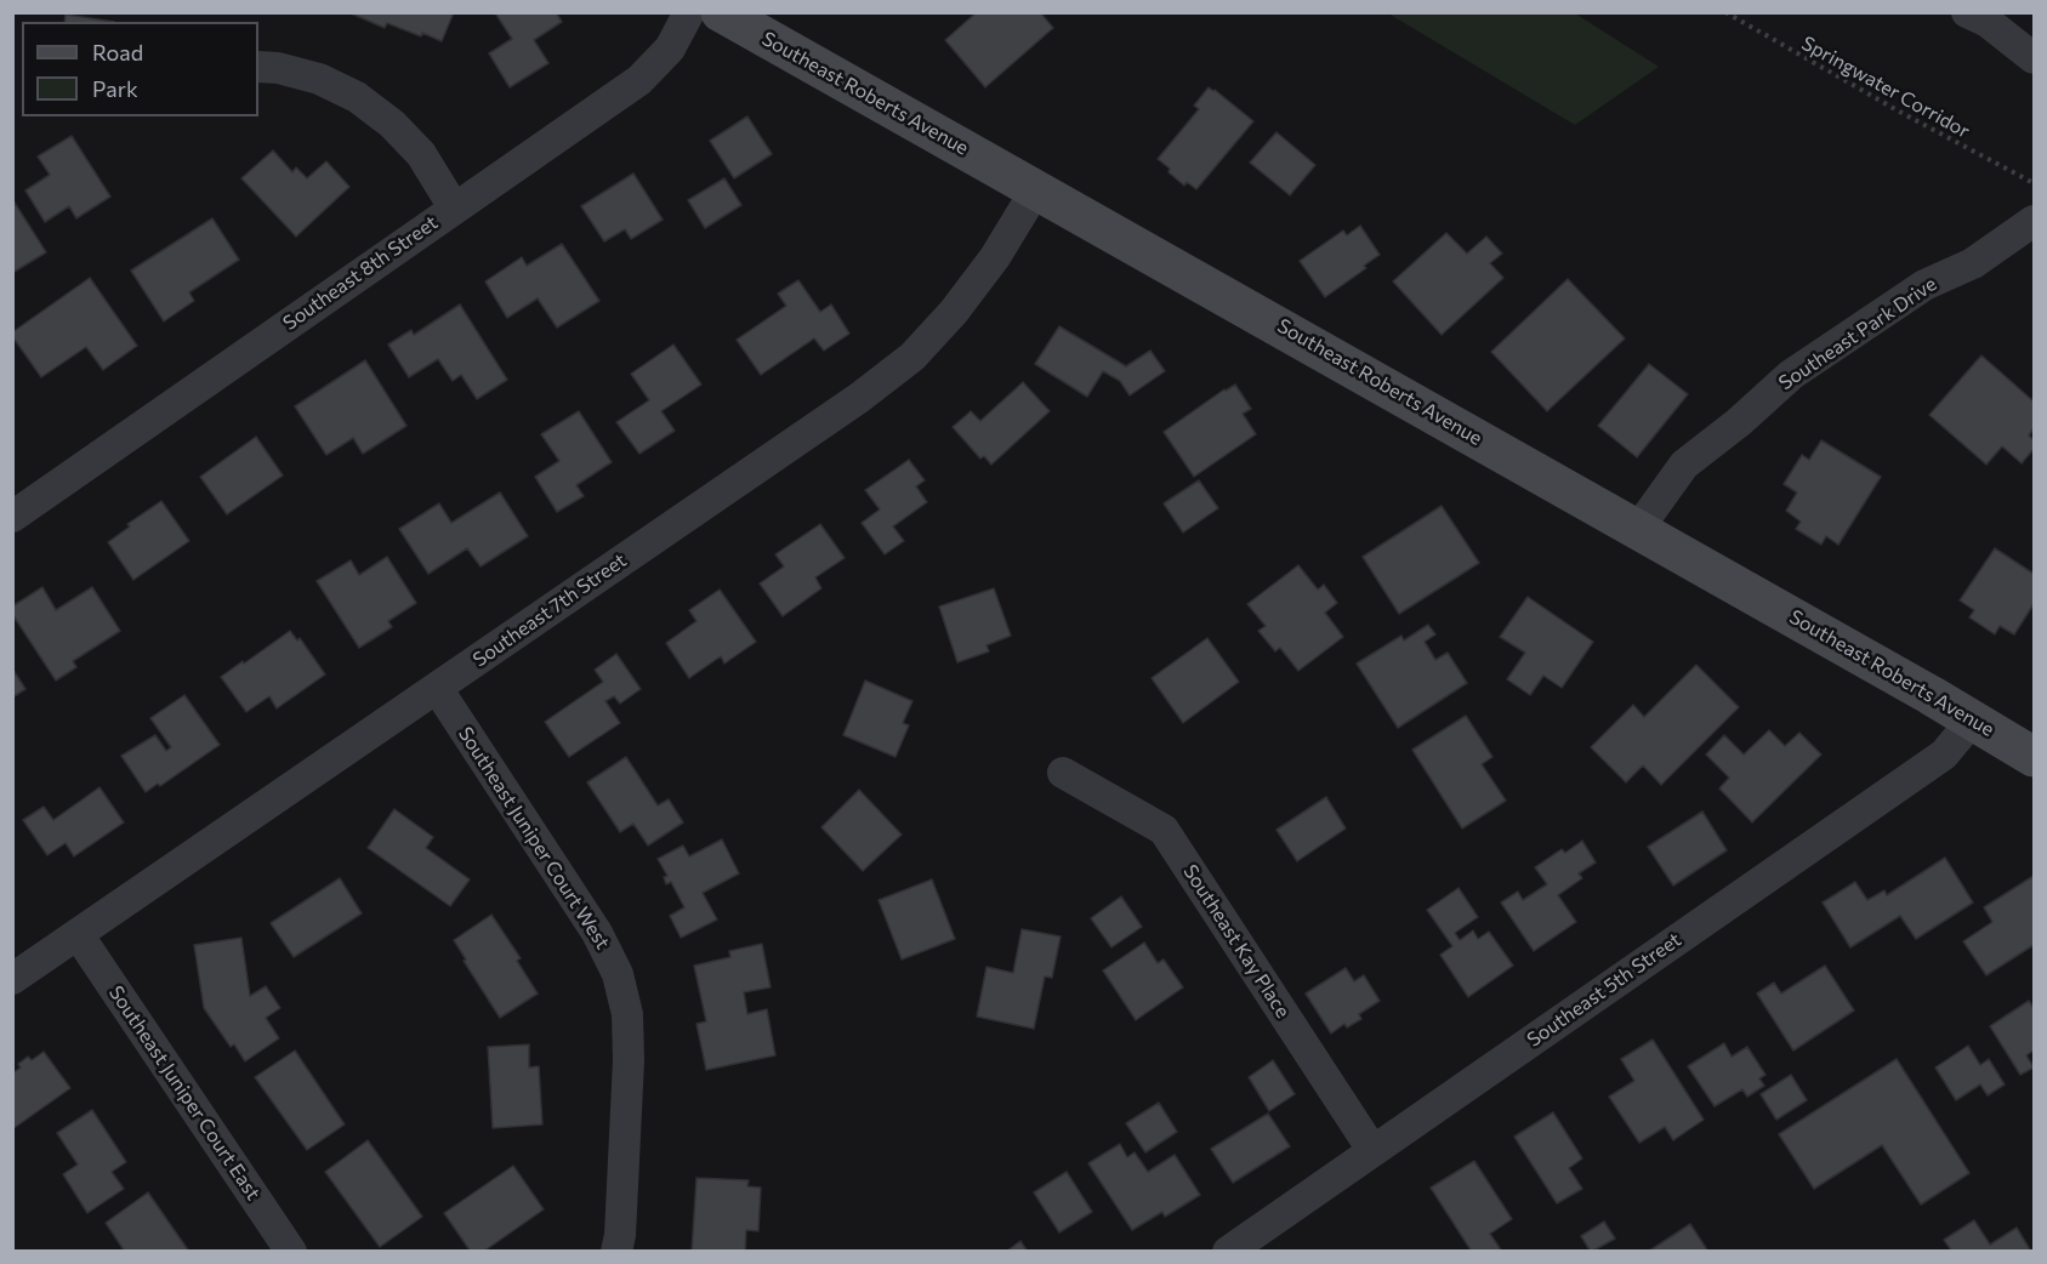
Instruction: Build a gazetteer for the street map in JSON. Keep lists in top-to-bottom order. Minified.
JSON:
{"streets":{"street":["Southeast Roberts Avenue","Southeast 8th Street","Southeast Park Drive","Southeast 7th Street","Southeast Juniper Court West","Southeast Kay Place","Southeast 5th Street","Southeast Juniper Court East"],"path":["Springwater Corridor"]},"crossings":[["Southeast Roberts Avenue","Southeast Park Drive"],["Southeast Roberts Avenue","Southeast 7th Street"],["Southeast Roberts Avenue","Southeast 5th Street"],["Southeast 7th Street","Southeast Juniper Court West"],["Southeast 7th Street","Southeast Juniper Court East"],["Southeast Kay Place","Southeast 5th Street"]],"legend":["Road","Park"]}
